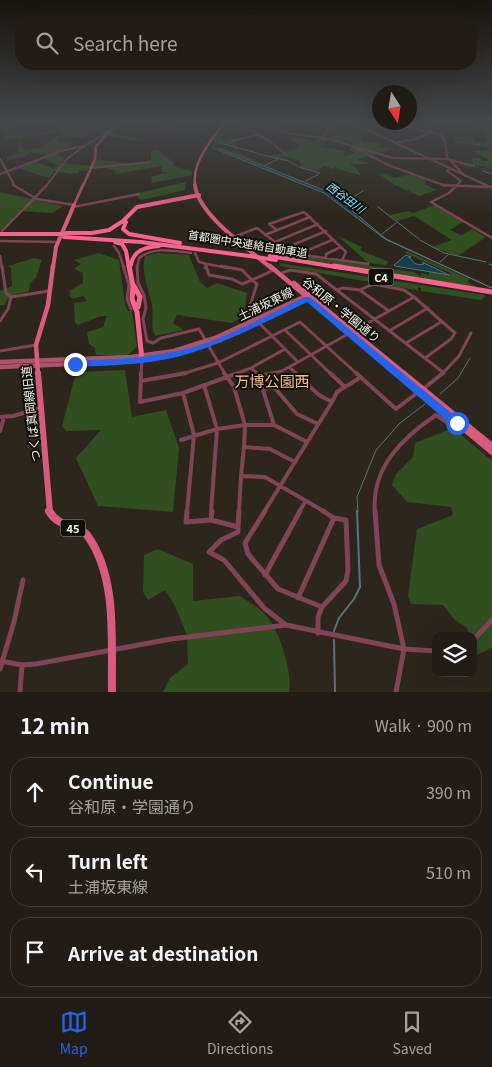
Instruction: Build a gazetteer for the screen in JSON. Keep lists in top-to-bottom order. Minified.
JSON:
{"streets":{"highway":["首都圏中央連絡自動車道","C4"],"main road":["土浦坂東線","谷和原・学園通り","つくば真岡線旧道","45"]},"crossings":[["土浦坂東線","谷和原・学園通り"],["土浦坂東線","つくば真岡線旧道"]],"districts":["万博公園西"],"water":["西谷田川"],"north":"bottom","page":{"search":"Search here","heading":["12 min","Walk · 900 m"],"list":[["Continue","谷和原・学園通り","390 m"],["Turn left","土浦坂東線","510 m"],"Arrive at destination"],"nav":["Map","Directions","Saved"]}}
